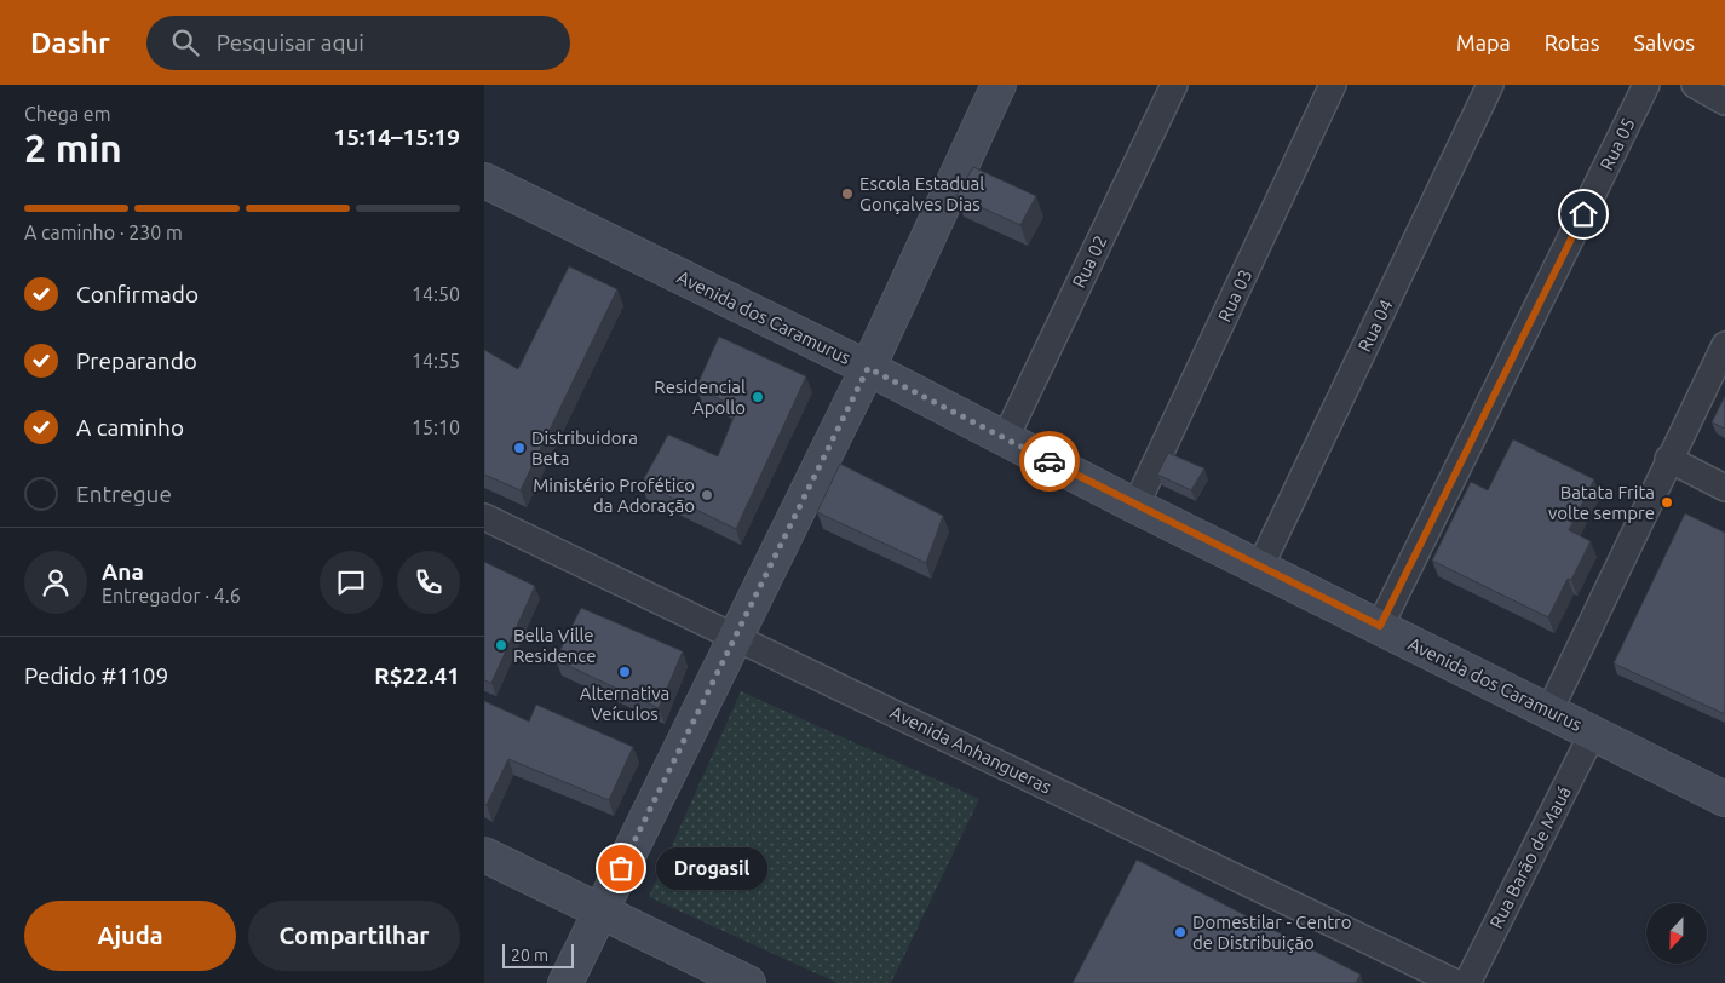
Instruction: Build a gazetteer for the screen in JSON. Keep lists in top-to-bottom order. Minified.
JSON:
{"streets":{"street":["Rua 05","Rua 02","Rua 03","Avenida dos Caramurus","Rua 04","Avenida Anhangueras","Rua Barão de Mauá"]},"crossings":[["Rua 05","Avenida dos Caramurus"],["Rua 02","Avenida dos Caramurus"],["Rua 03","Avenida dos Caramurus"],["Avenida dos Caramurus","Rua 04"],["Avenida dos Caramurus","Rua Barão de Mauá"]],"places":["Escola Estadual Gonçalves Dias","Residencial Apollo","Distribuidora Beta","Ministério Profético da Adoração","Batata Frita volte sempre","Bella Ville Residence","Alternativa Veículos","Drogasil","Domestilar - Centro de Distribuição"],"scale_bar":"20 m","north":"bottom","page":{"header":"Dashr","search":"Pesquisar aqui","nav":["Mapa","Rotas","Salvos"],"heading":["2 min","Chega em","15:14–15:19"],"panel":["Ana","Entregador · 4.6","Pedido #1109","R$22.41"],"bar":"A caminho · 230 m","list":[["Confirmado","14:50"],["Preparando","14:55"],["A caminho","15:10"],"Entregue"],"bubble":"Drogasil","buttons":["Ajuda","Compartilhar"],"scale":"20 m"}}
